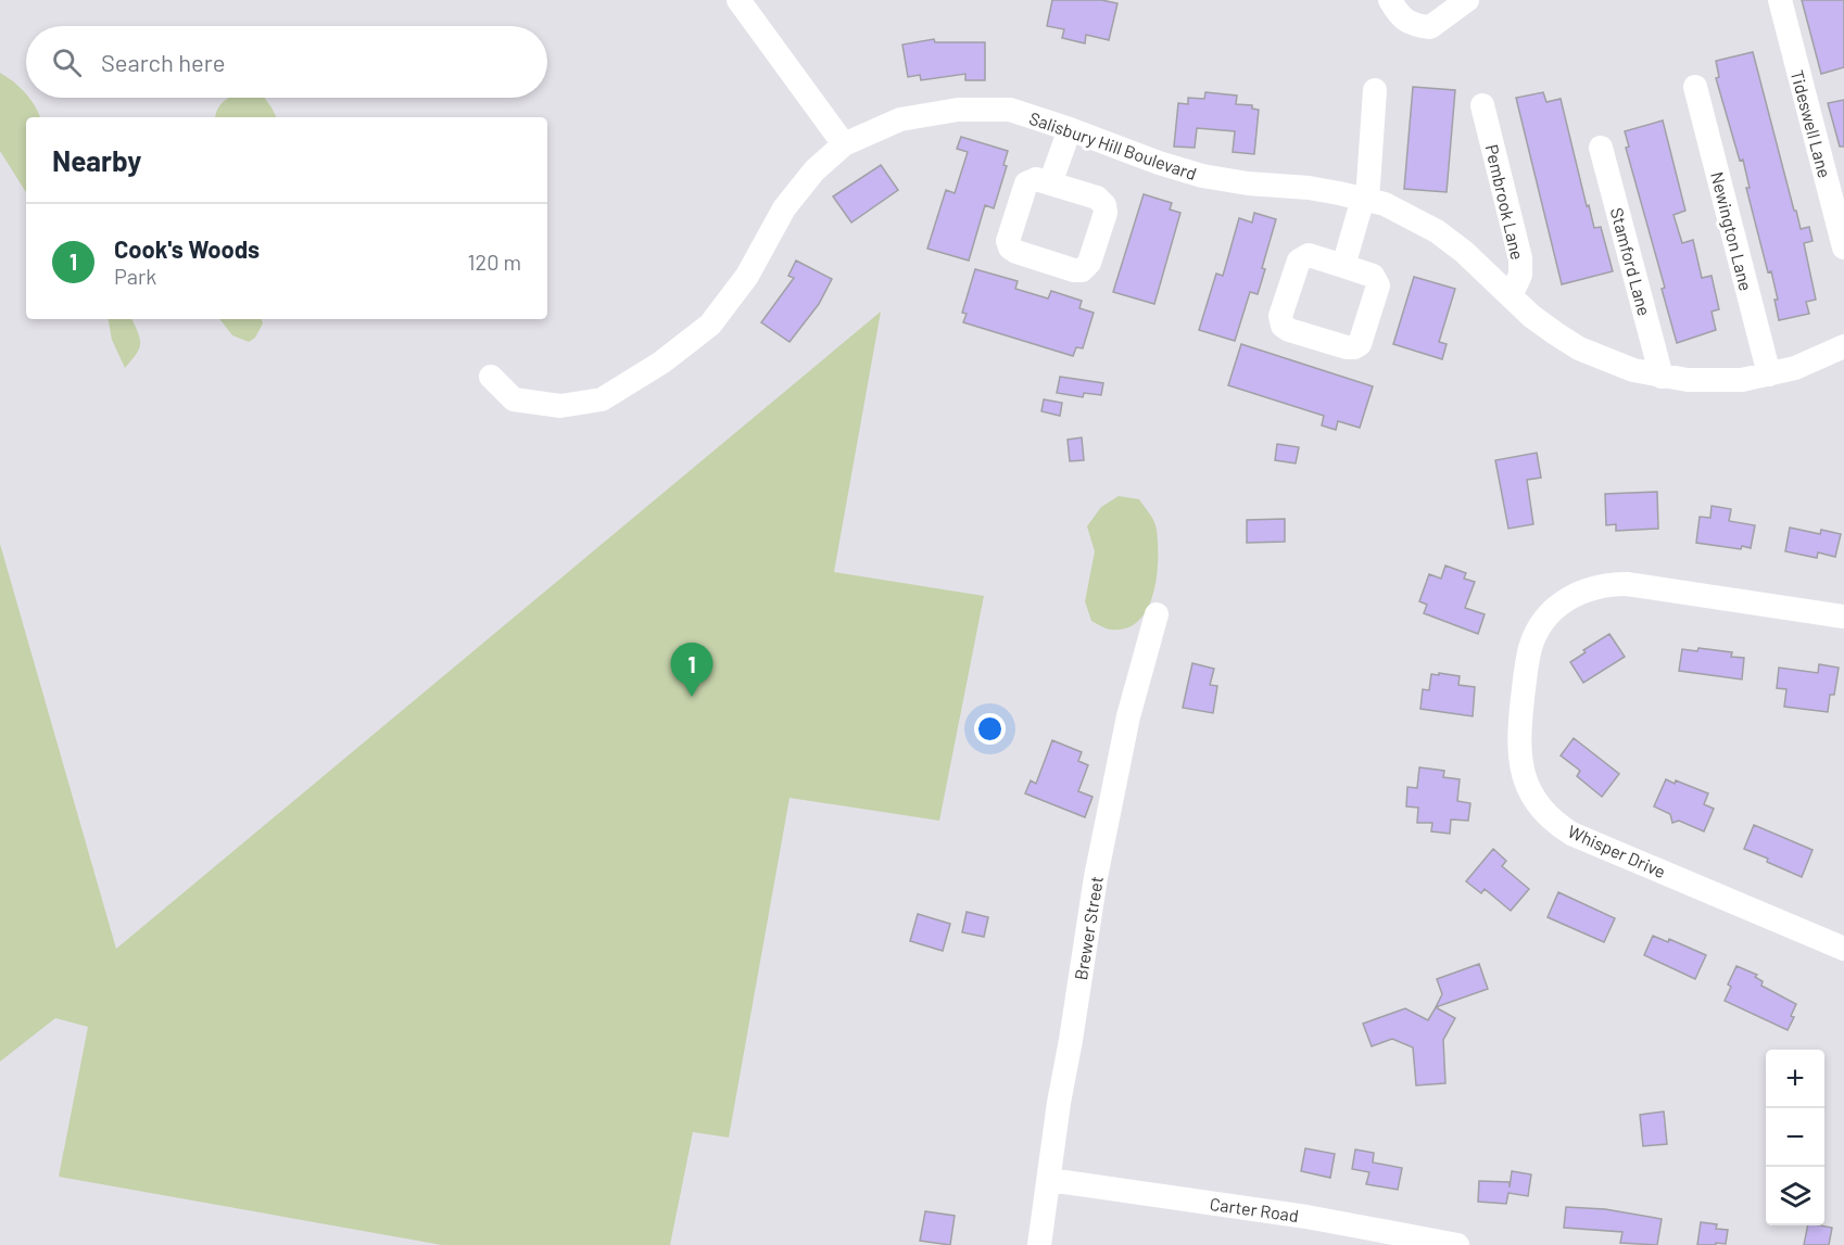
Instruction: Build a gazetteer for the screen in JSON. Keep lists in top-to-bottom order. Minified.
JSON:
{"streets":{"street":["Tideswell Lane","Salisbury Hill Boulevard","Pembrook Lane","Newington Lane","Stamford Lane","Whisper Drive","Brewer Street","Carter Road"]},"crossings":[["Salisbury Hill Boulevard","Pembrook Lane"],["Salisbury Hill Boulevard","Newington Lane"],["Salisbury Hill Boulevard","Stamford Lane"],["Brewer Street","Carter Road"]],"page":{"search":"Search here","heading":"Nearby","list":[{"mark":"1","name":"Cook's Woods","note":"Park","value":"120 m"}],"pins":"1","map_buttons":["+","−"]}}
